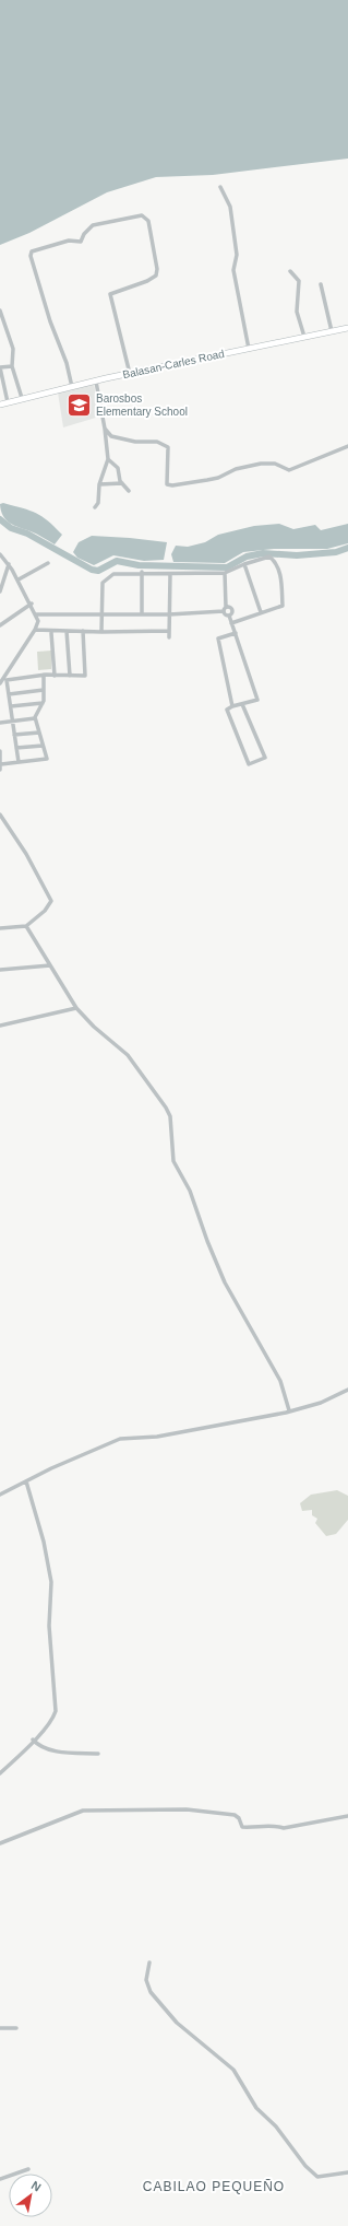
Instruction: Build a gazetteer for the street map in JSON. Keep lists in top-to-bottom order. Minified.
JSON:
{"streets":{"main road":["Balasan-Carles Road"]},"districts":["CABILAO PEQUEÑO"],"places":{"school or university":["Barosbos Elementary School"]},"north":"top right"}
